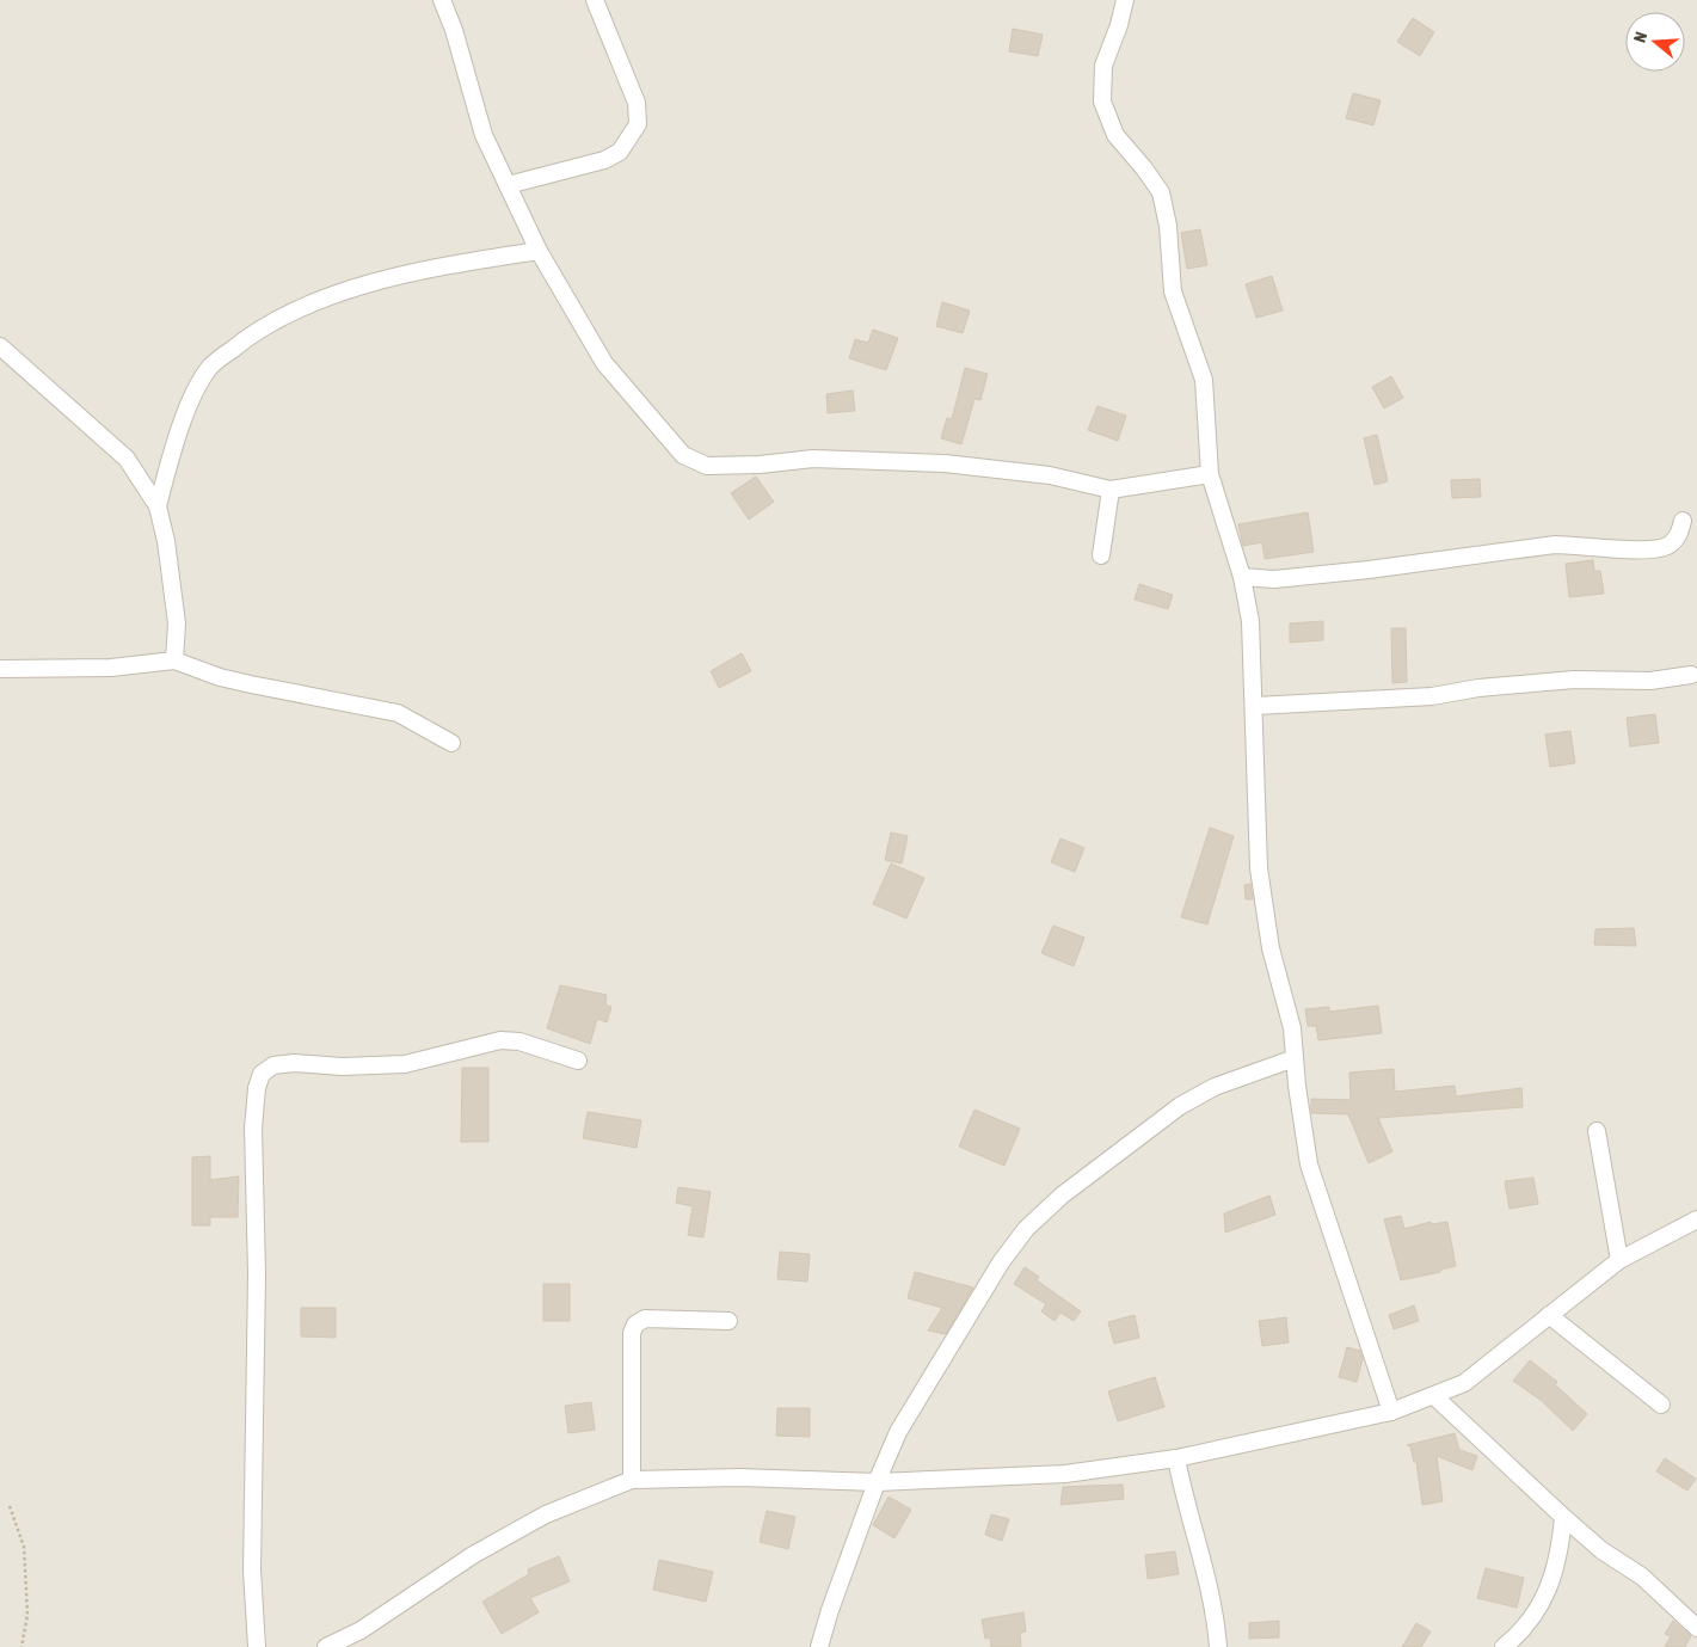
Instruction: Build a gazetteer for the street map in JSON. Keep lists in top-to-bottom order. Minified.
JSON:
{"north":"left"}
